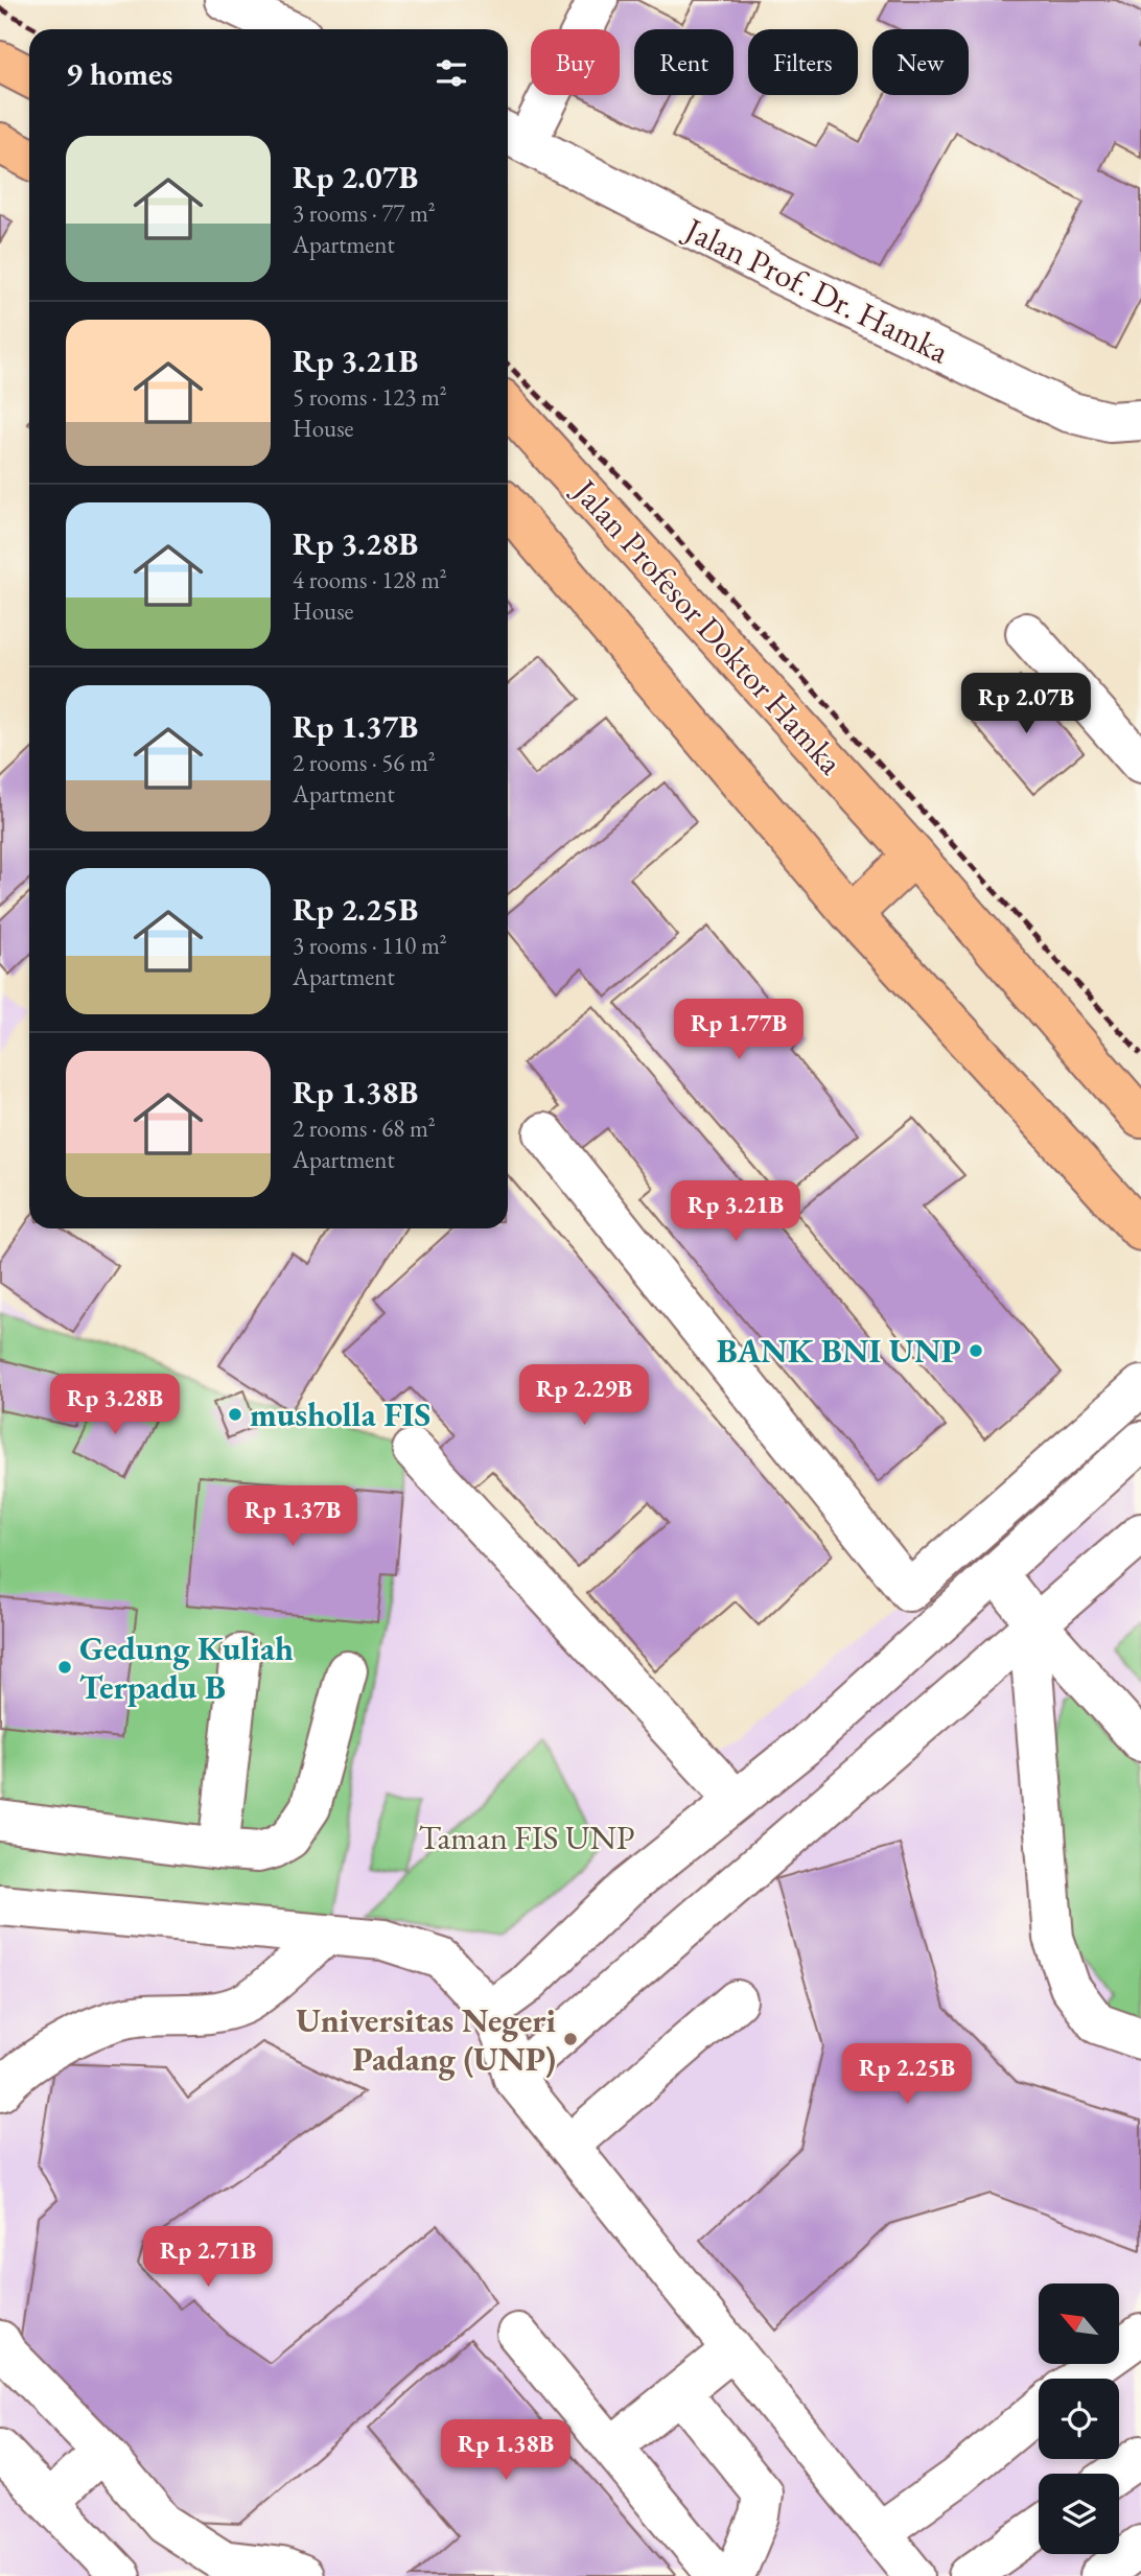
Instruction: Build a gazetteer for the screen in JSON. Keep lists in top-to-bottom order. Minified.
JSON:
{"streets":{"highway":["Jalan Profesor Doktor Hamka"],"street":["Jalan Prof. Dr. Hamka"]},"parks":["Taman FIS UNP"],"places":["BANK BNI UNP","musholla FIS","Gedung Kuliah Terpadu B","Universitas Negeri Padang (UNP)"],"north":"top left","page":{"chip":["Buy","Rent","Filters","New"],"heading":"9 homes","list":[{"name":"Rp 2.07B","note":"3 rooms · 77 m² · Apartment"},{"name":"Rp 3.21B","note":"5 rooms · 123 m² · House"},{"name":"Rp 3.28B","note":"4 rooms · 128 m² · House"},{"name":"Rp 1.37B","note":"2 rooms · 56 m² · Apartment"},{"name":"Rp 2.25B","note":"3 rooms · 110 m² · Apartment"},{"name":"Rp 1.38B","note":"2 rooms · 68 m² · Apartment"}],"price":["Rp 2.07B","Rp 1.77B","Rp 3.21B","Rp 2.29B","Rp 3.28B","Rp 1.37B","Rp 2.25B","Rp 2.71B","Rp 1.38B"]}}
